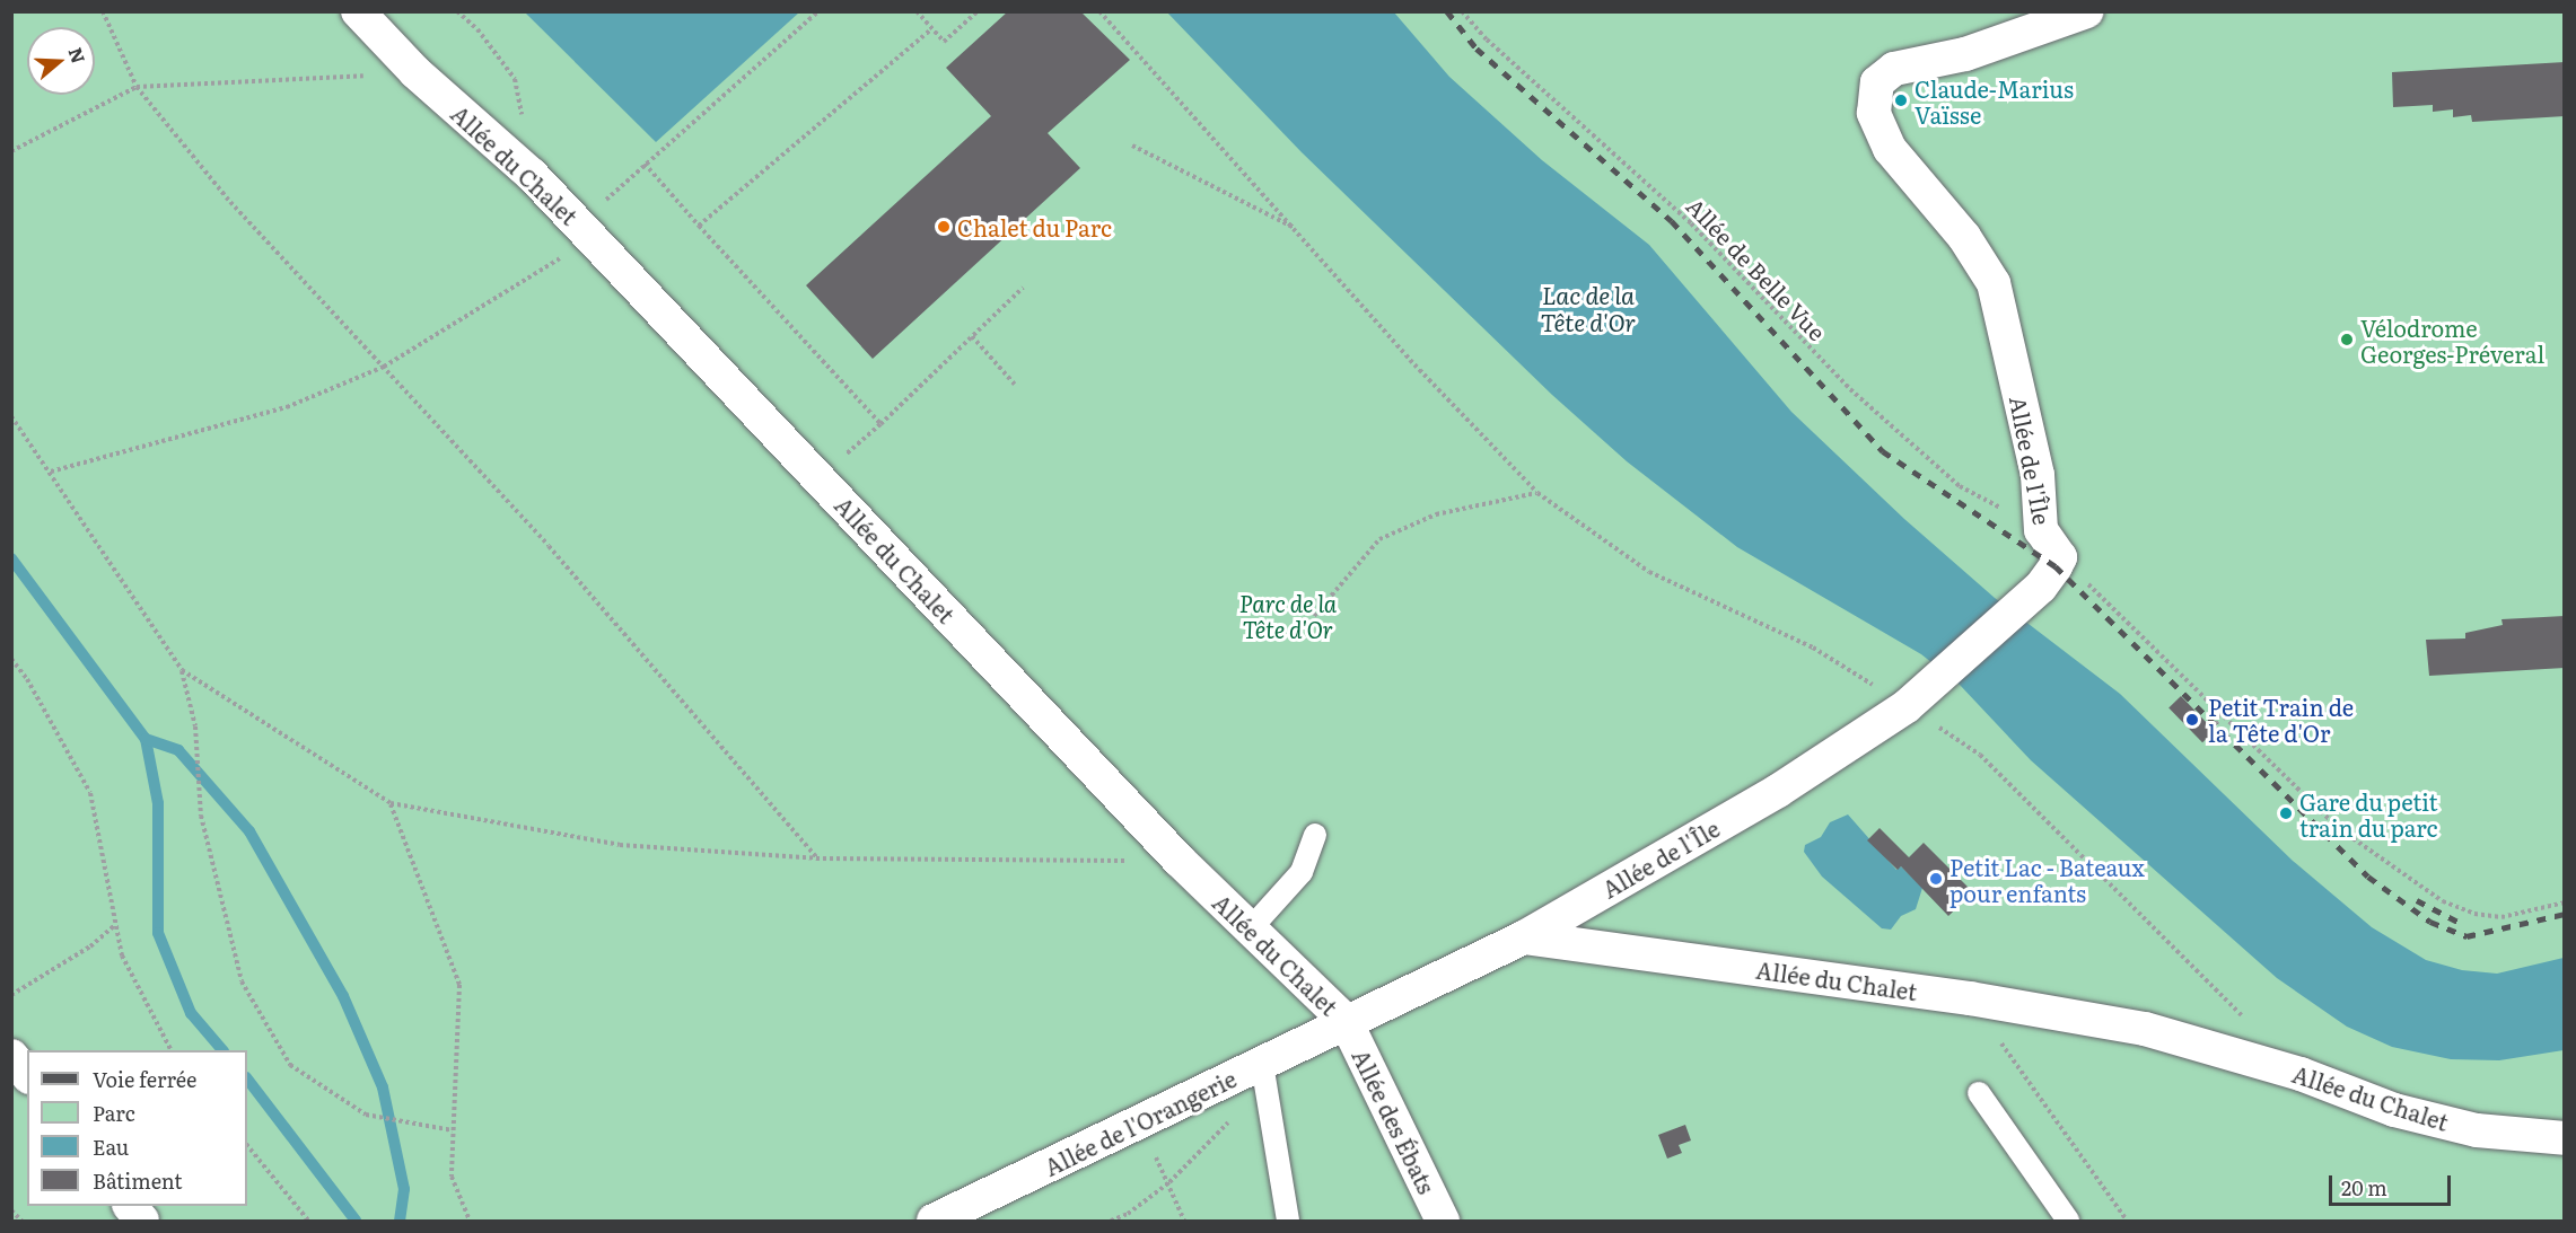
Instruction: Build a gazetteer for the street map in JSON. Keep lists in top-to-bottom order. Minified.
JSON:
{"streets":{"street":["Allée du Chalet","Allée de l'Île","Allée des Ébats","Allée de l'Orangerie"],"path":["Allée de Belle Vue"]},"crossings":[["Allée du Chalet","Allée de l'Île"],["Allée du Chalet","Allée des Ébats"],["Allée du Chalet","Allée de l'Orangerie"],["Allée de Belle Vue","Allée de l'Île"],["Allée des Ébats","Allée de l'Orangerie"]],"water":["Lac de la Tête d'Or"],"parks":["Parc de la Tête d'Or"],"places":["Claude-Marius Vaïsse","Chalet du Parc","Vélodrome Georges-Préveral","Petit Train de la Tête d'Or","Gare du petit train du parc","Petit Lac - Bateaux pour enfants"],"legend":["Voie ferrée","Parc","Eau","Bâtiment"],"scale_bar":"20 m","north":"right"}
